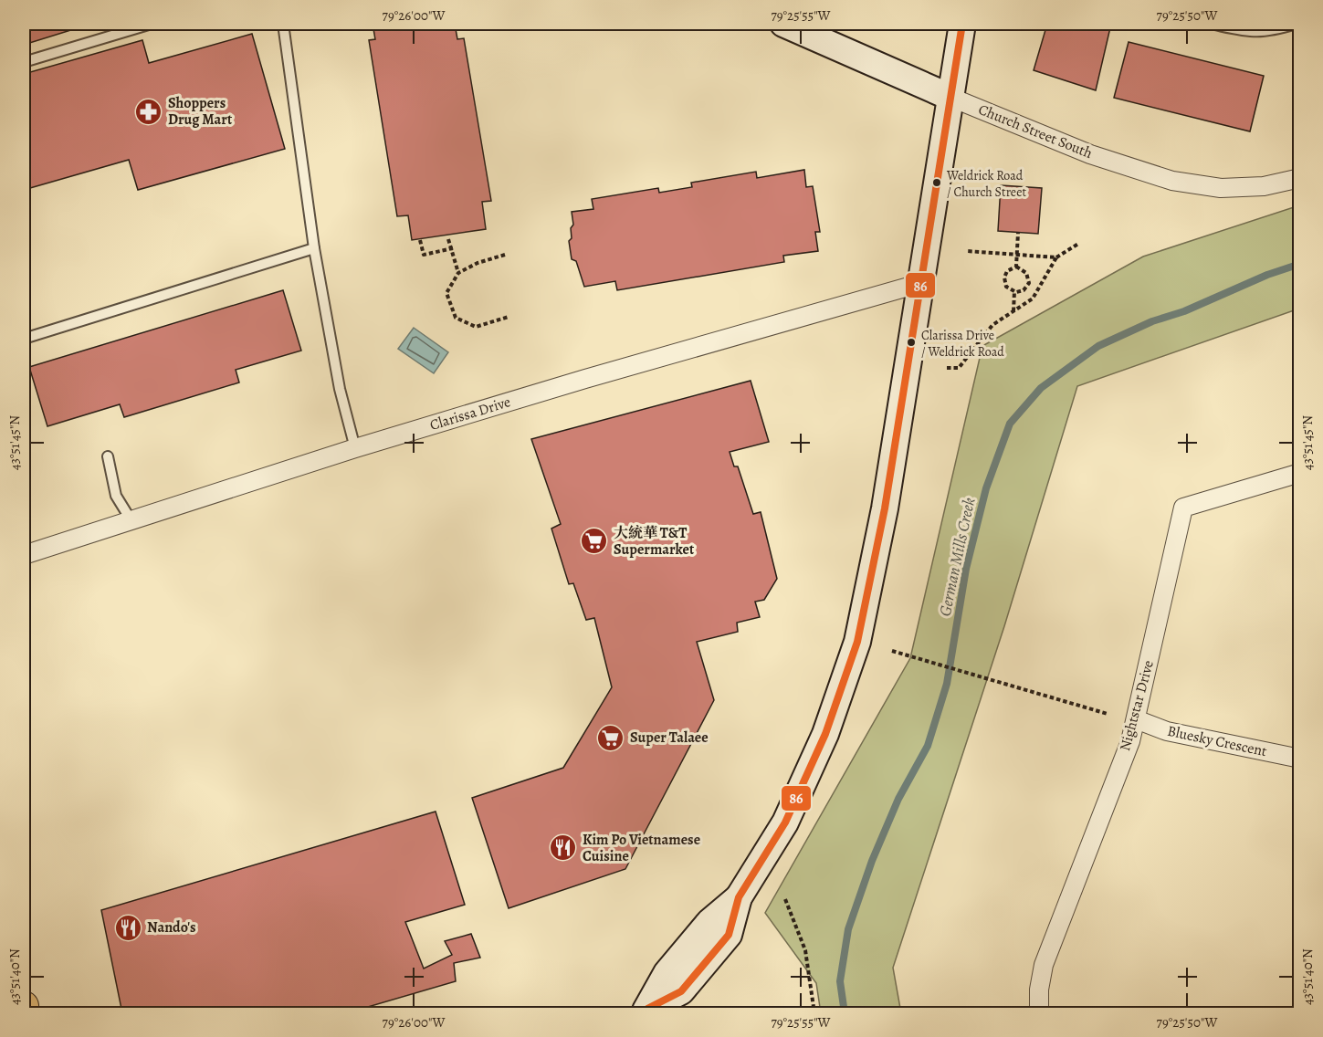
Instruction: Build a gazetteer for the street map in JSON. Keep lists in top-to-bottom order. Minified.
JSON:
{"streets":{"street":["Church Street South","Clarissa Drive","Nightstar Drive","Bluesky Crescent"]},"crossings":[["Nightstar Drive","Bluesky Crescent"]],"water":["German Mills Creek"],"places":{"pharmacy":["Shoppers Drug Mart"],"other":["Weldrick Road / Church Street","Clarissa Drive / Weldrick Road"],"supermarket":["大統華 T&T Supermarket","Super Talaee"],"restaurant":["Kim Po Vietnamese Cuisine","Nando's"]},"lines":["transit line 86"],"coordinates":["79°26'00\"W","79°25'55\"W","79°25'50\"W","43°51'45\"N","43°51'40\"N"]}
